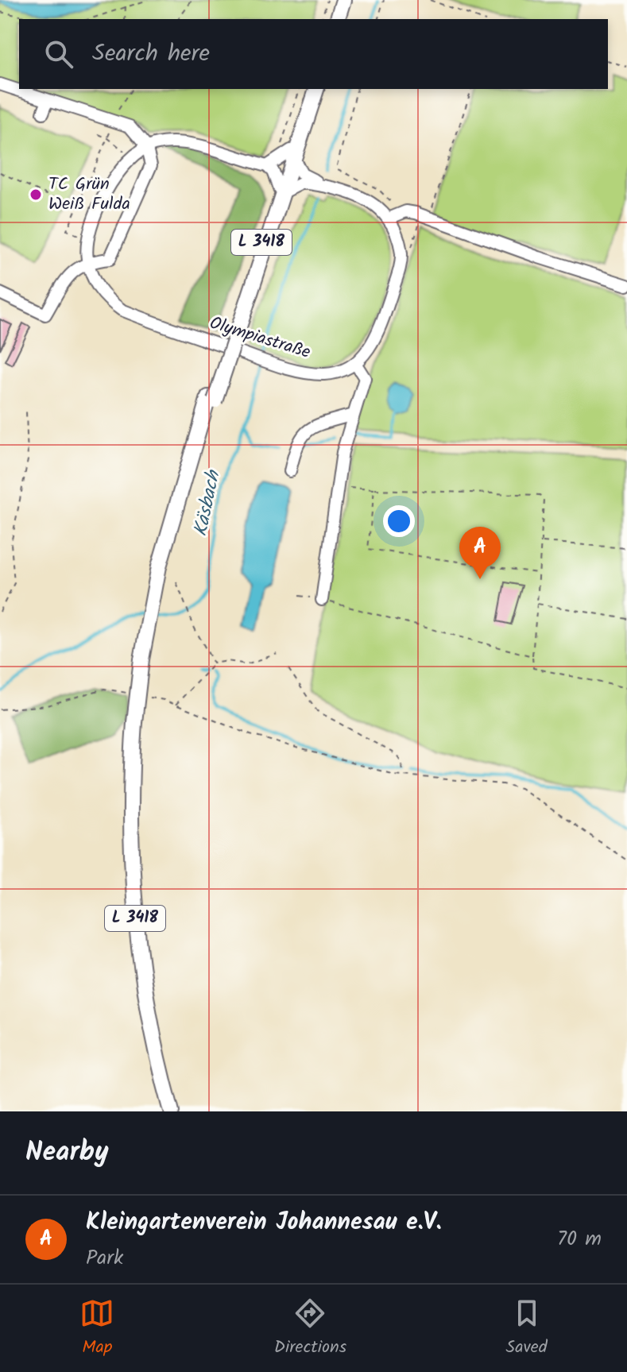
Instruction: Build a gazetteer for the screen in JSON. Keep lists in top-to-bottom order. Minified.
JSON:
{"streets":{"main road":["L 3418"],"street":["Olympiastraße"]},"water":["Käsbach"],"places":["TC Grün Weiß Fulda"],"page":{"search":"Search here","pins":"A","heading":"Nearby","list":[{"mark":"A","name":"Kleingartenverein Johannesau e.V.","note":"Park","value":"70 m"}],"nav":["Map","Directions","Saved"]}}
